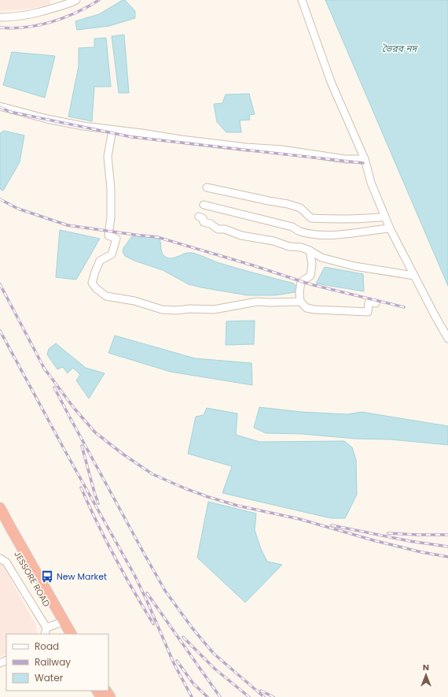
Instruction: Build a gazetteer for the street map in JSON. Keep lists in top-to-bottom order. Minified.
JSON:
{"streets":{"highway":["JESSORE ROAD"]},"water":["ভৈরব নদ"],"places":{"bus stop":["New Market"]},"legend":["Road","Railway","Water"],"north":"top"}
